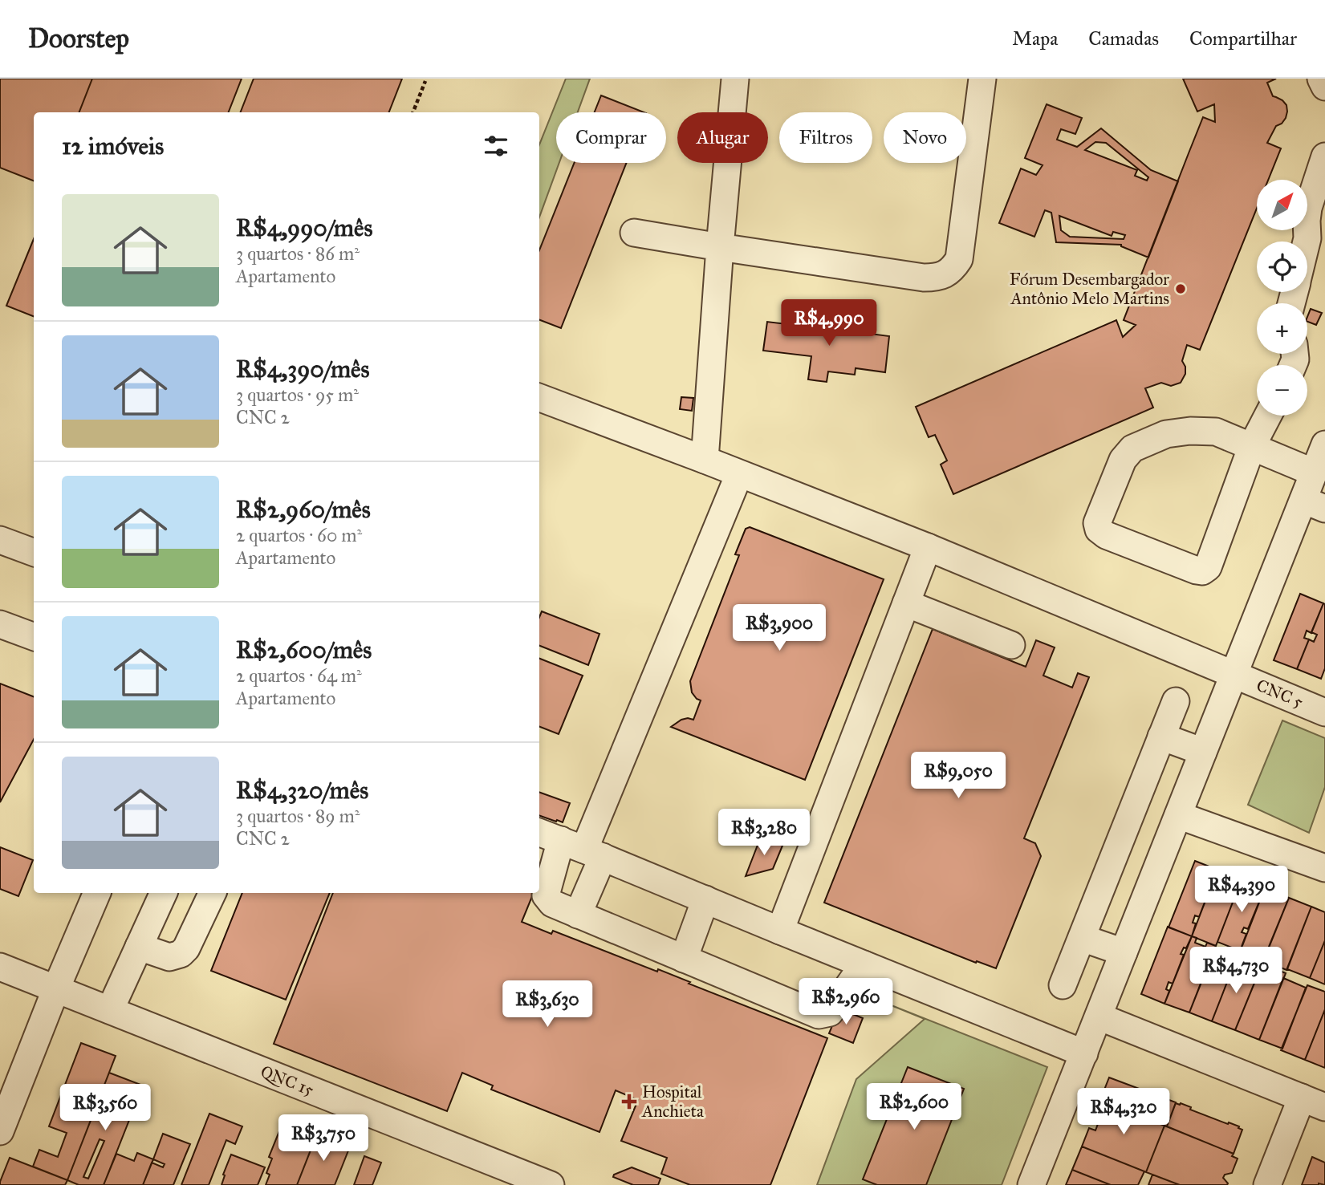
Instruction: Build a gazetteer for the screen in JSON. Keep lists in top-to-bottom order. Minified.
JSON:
{"streets":{"street":["CNC 5","QNC 15"]},"places":{"other":["Fórum Desembargador Antônio Melo Martins"],"health":["Hospital Anchieta"]},"north":"top right","page":{"header":"Doorstep","nav":["Mapa","Camadas","Compartilhar"],"chip":["Comprar","Alugar","Filtros","Novo"],"heading":"12 imóveis","map_buttons":["+","−"],"list":[{"name":"R$4,990/mês","note":"3 quartos · 86 m² · Apartamento"},{"name":"R$4,390/mês","note":"3 quartos · 95 m² · CNC 2"},{"name":"R$2,960/mês","note":"2 quartos · 60 m² · Apartamento"},{"name":"R$2,600/mês","note":"2 quartos · 64 m² · Apartamento"},{"name":"R$4,320/mês","note":"3 quartos · 89 m² · CNC 2"}],"price":["R$4,990","R$3,900","R$9,050","R$3,280","R$4,390","R$4,730","R$2,960","R$3,630","R$2,600","R$3,560","R$4,320","R$3,750"]}}
